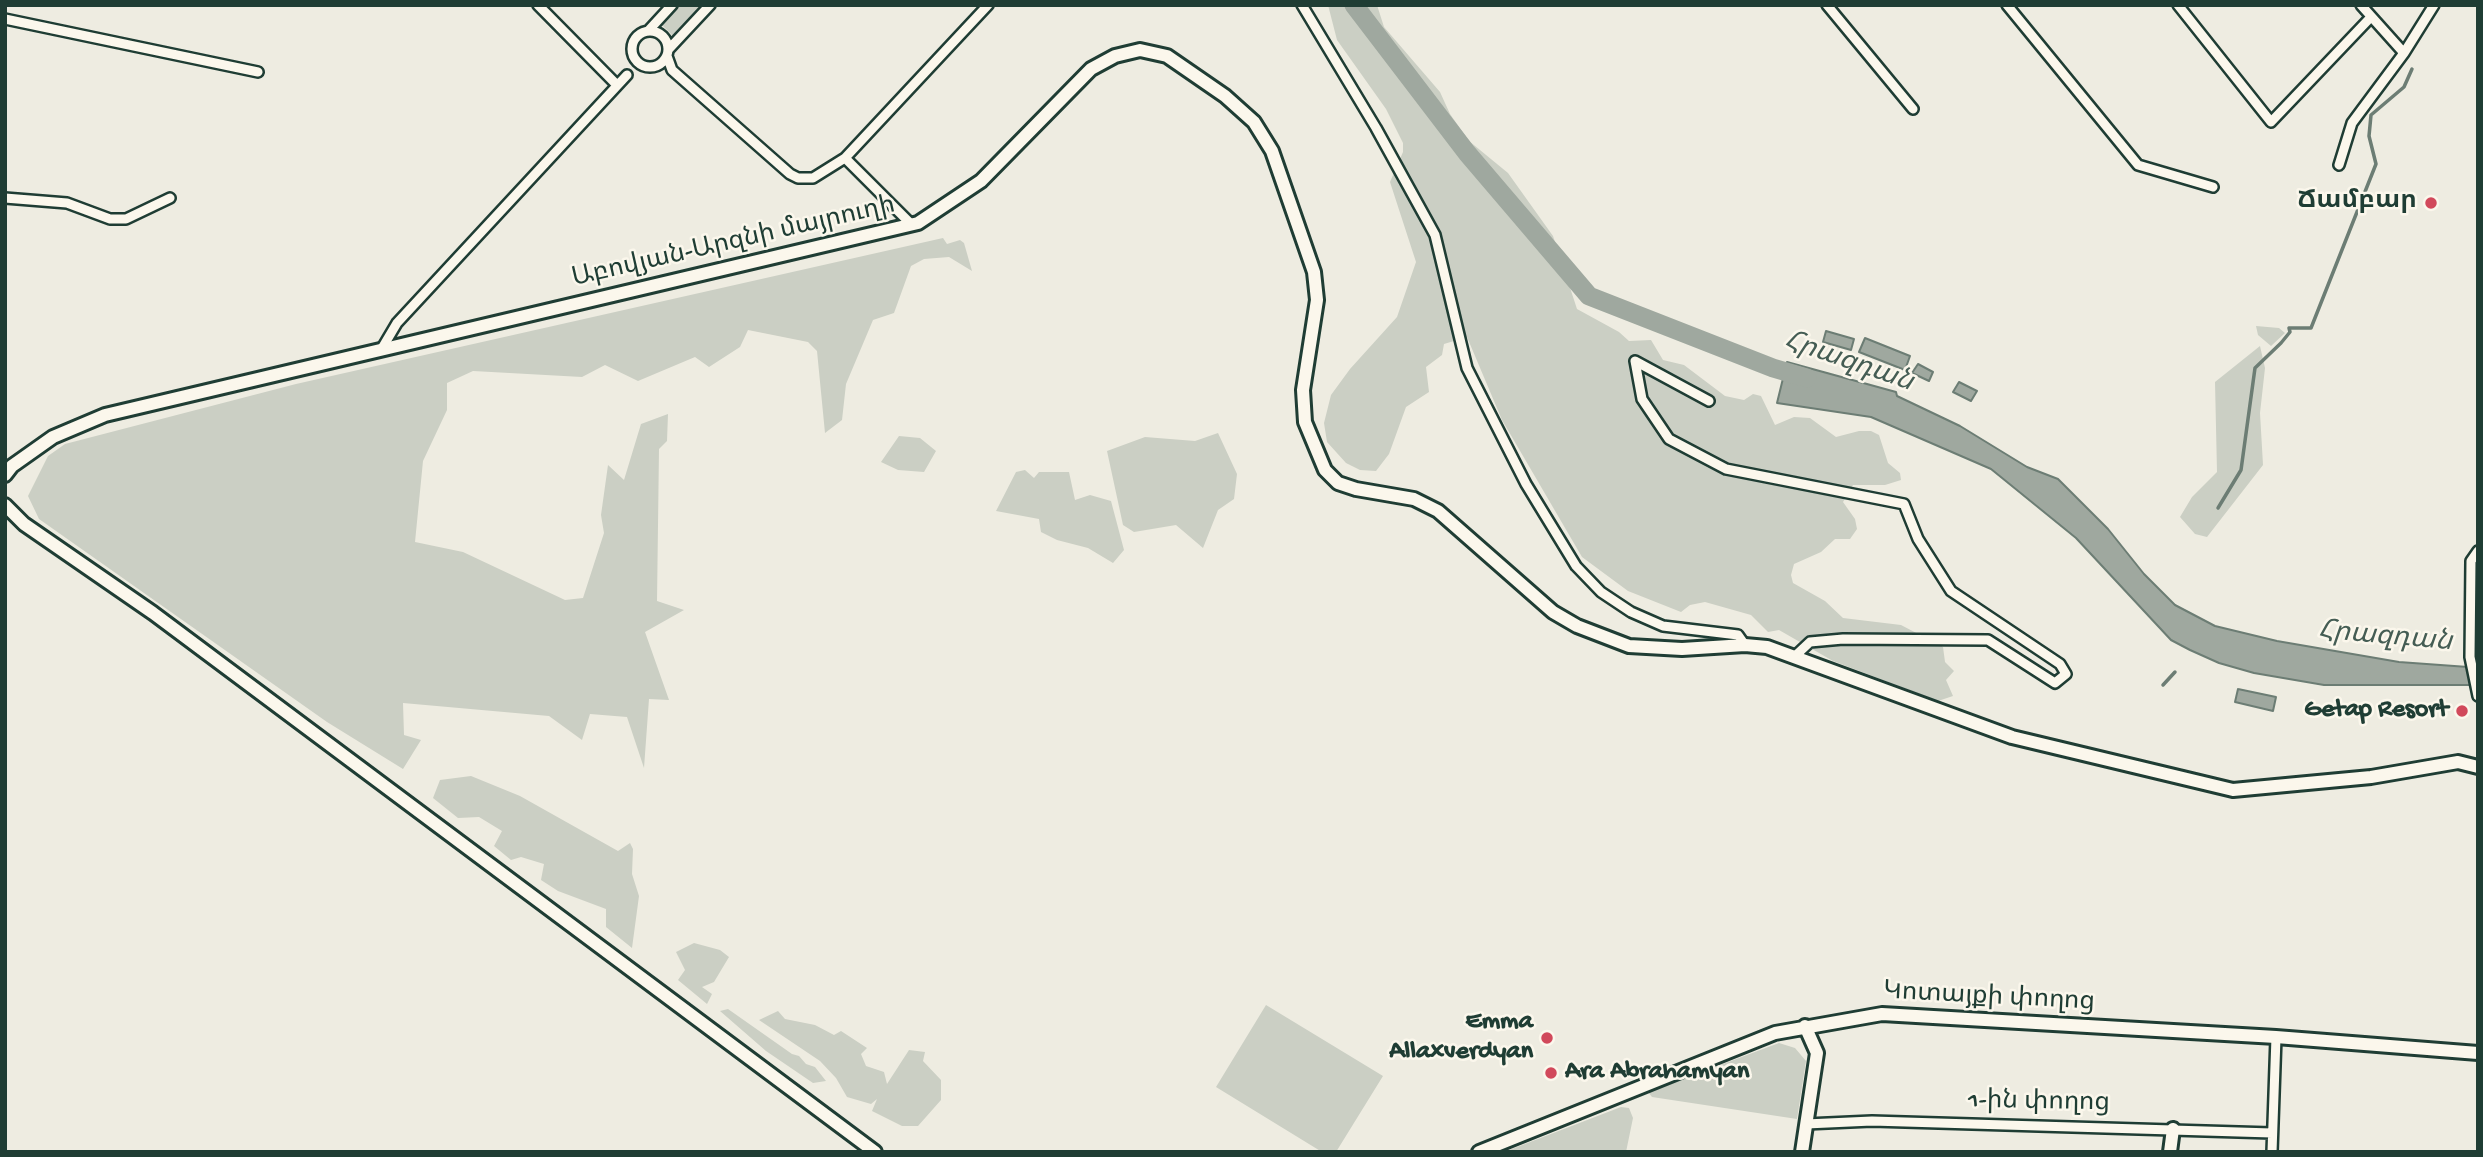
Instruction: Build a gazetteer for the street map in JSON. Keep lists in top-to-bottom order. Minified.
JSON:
{"streets":{"main road":["Աբովյան-Արզնի մայրուղի","Կոտայքի փողոց"],"street":["1-ին փողոց"]},"water":["Հրազդան"],"places":["Ճամբար","Getap Resort","Emma Allaxverdyan","Ara Abrahamyan"]}
